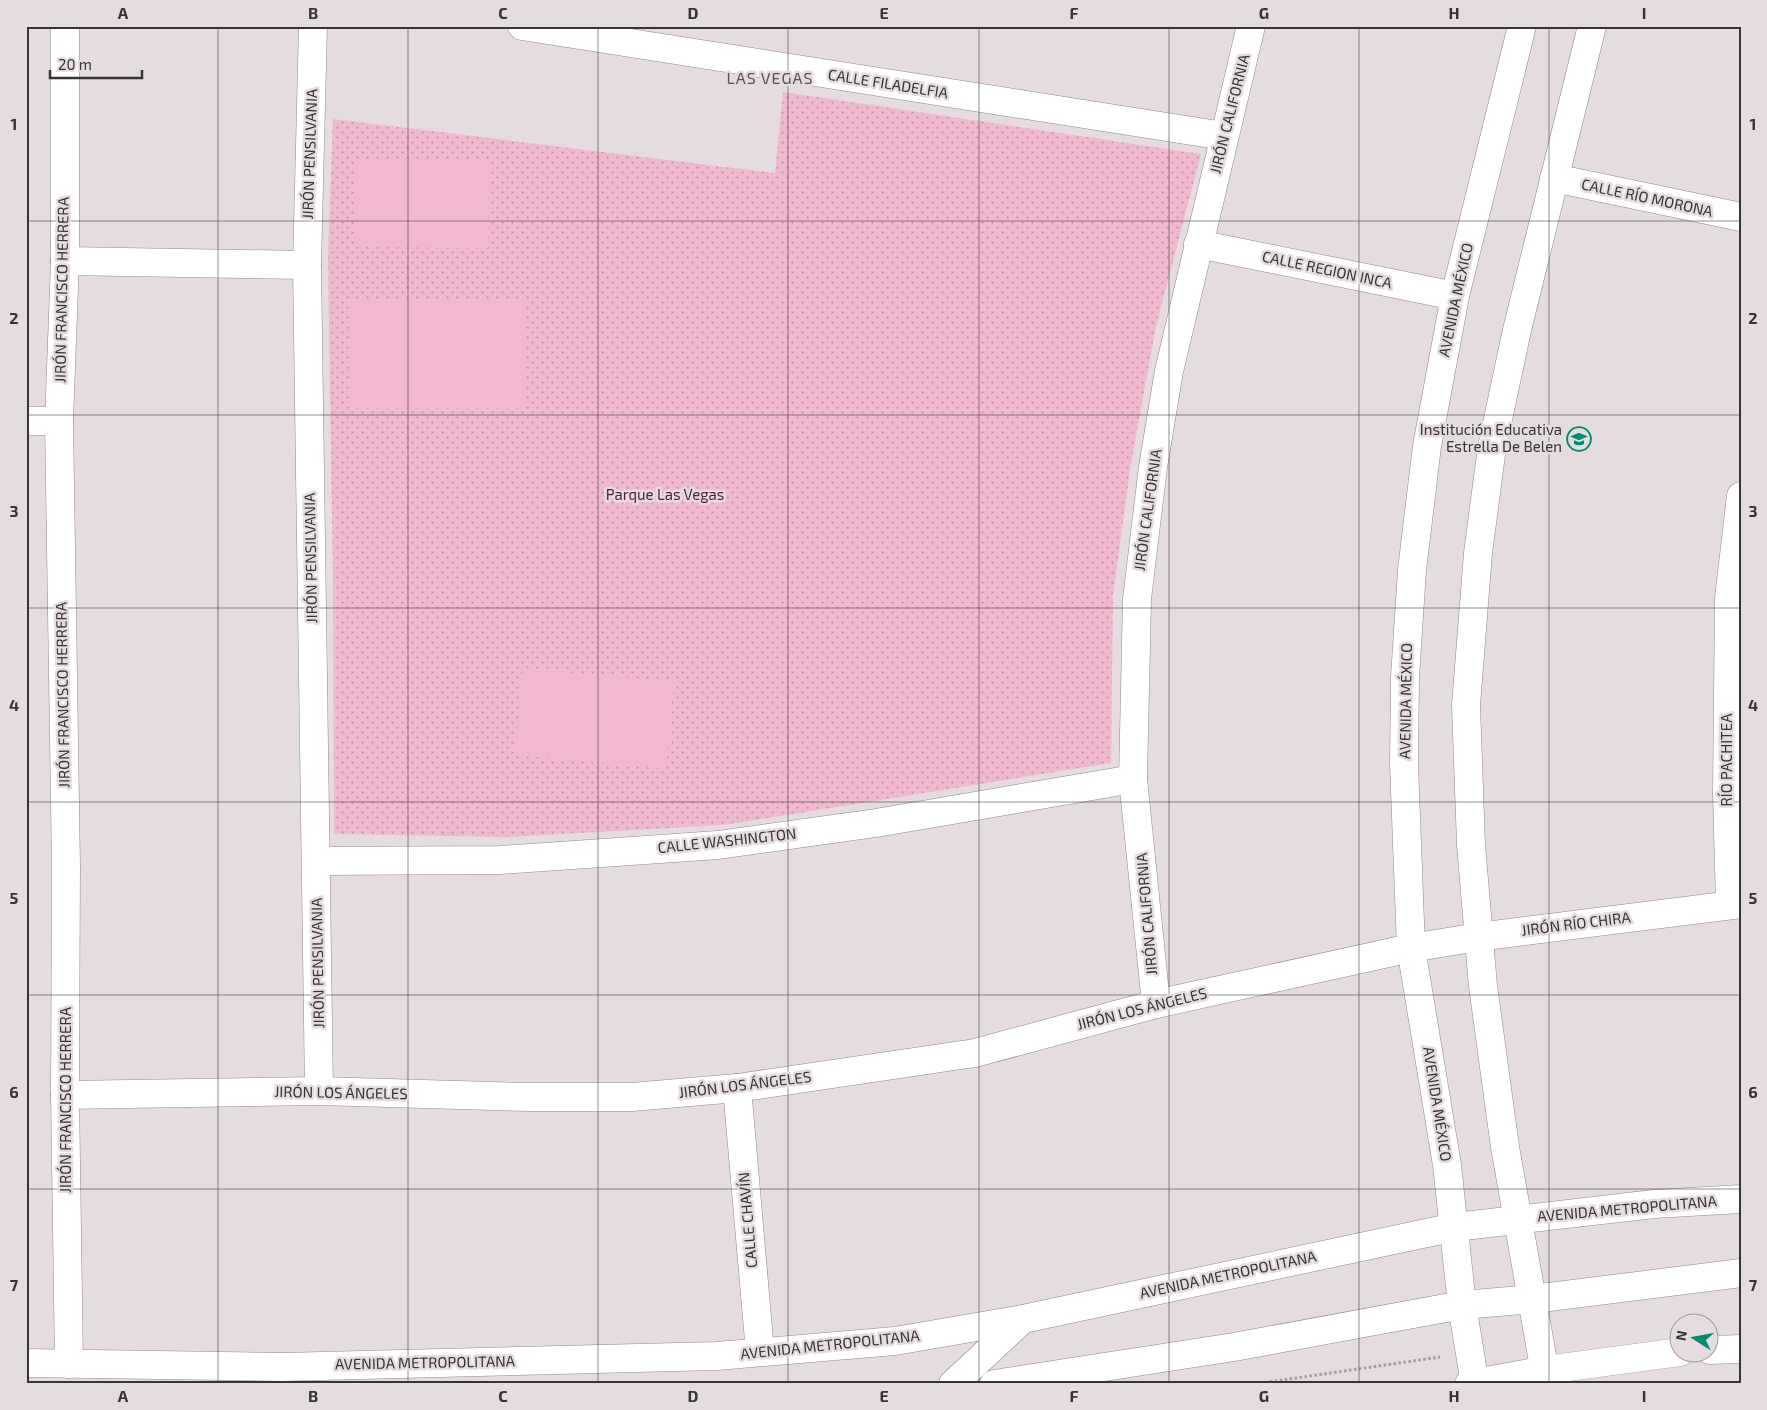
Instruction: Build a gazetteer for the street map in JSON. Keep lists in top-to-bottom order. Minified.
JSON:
{"streets":{"street":["CALLE FILADELFIA","JIRÓN CALIFORNIA","JIRÓN PENSILVANIA","CALLE RÍO MORONA","CALLE REGION INCA","JIRÓN FRANCISCO HERRERA","AVENIDA MÉXICO","RÍO PACHITEA","CALLE WASHINGTON","JIRÓN RÍO CHIRA","JIRÓN LOS ÁNGELES","AVENIDA METROPOLITANA","CALLE CHAVÍN"]},"crossings":[["CALLE FILADELFIA","JIRÓN CALIFORNIA"],["JIRÓN CALIFORNIA","CALLE REGION INCA"],["JIRÓN CALIFORNIA","CALLE WASHINGTON"],["JIRÓN CALIFORNIA","JIRÓN LOS ÁNGELES"],["JIRÓN PENSILVANIA","CALLE WASHINGTON"],["JIRÓN PENSILVANIA","JIRÓN LOS ÁNGELES"],["CALLE REGION INCA","AVENIDA MÉXICO"],["JIRÓN FRANCISCO HERRERA","JIRÓN LOS ÁNGELES"],["JIRÓN FRANCISCO HERRERA","AVENIDA METROPOLITANA"],["AVENIDA MÉXICO","JIRÓN RÍO CHIRA"],["AVENIDA MÉXICO","JIRÓN LOS ÁNGELES"],["AVENIDA MÉXICO","AVENIDA METROPOLITANA"],["RÍO PACHITEA","JIRÓN RÍO CHIRA"],["JIRÓN RÍO CHIRA","JIRÓN LOS ÁNGELES"],["JIRÓN LOS ÁNGELES","CALLE CHAVÍN"],["AVENIDA METROPOLITANA","CALLE CHAVÍN"]],"districts":["LAS VEGAS"],"parks":["Parque Las Vegas"],"places":{"school or university":["Institución Educativa Estrella De Belen"]},"scale_bar":"20 m","north":"left","grid":{"columns":["A","B","C","D","E","F","G","H","I"],"rows":["1","2","3","4","5","6","7"]}}
